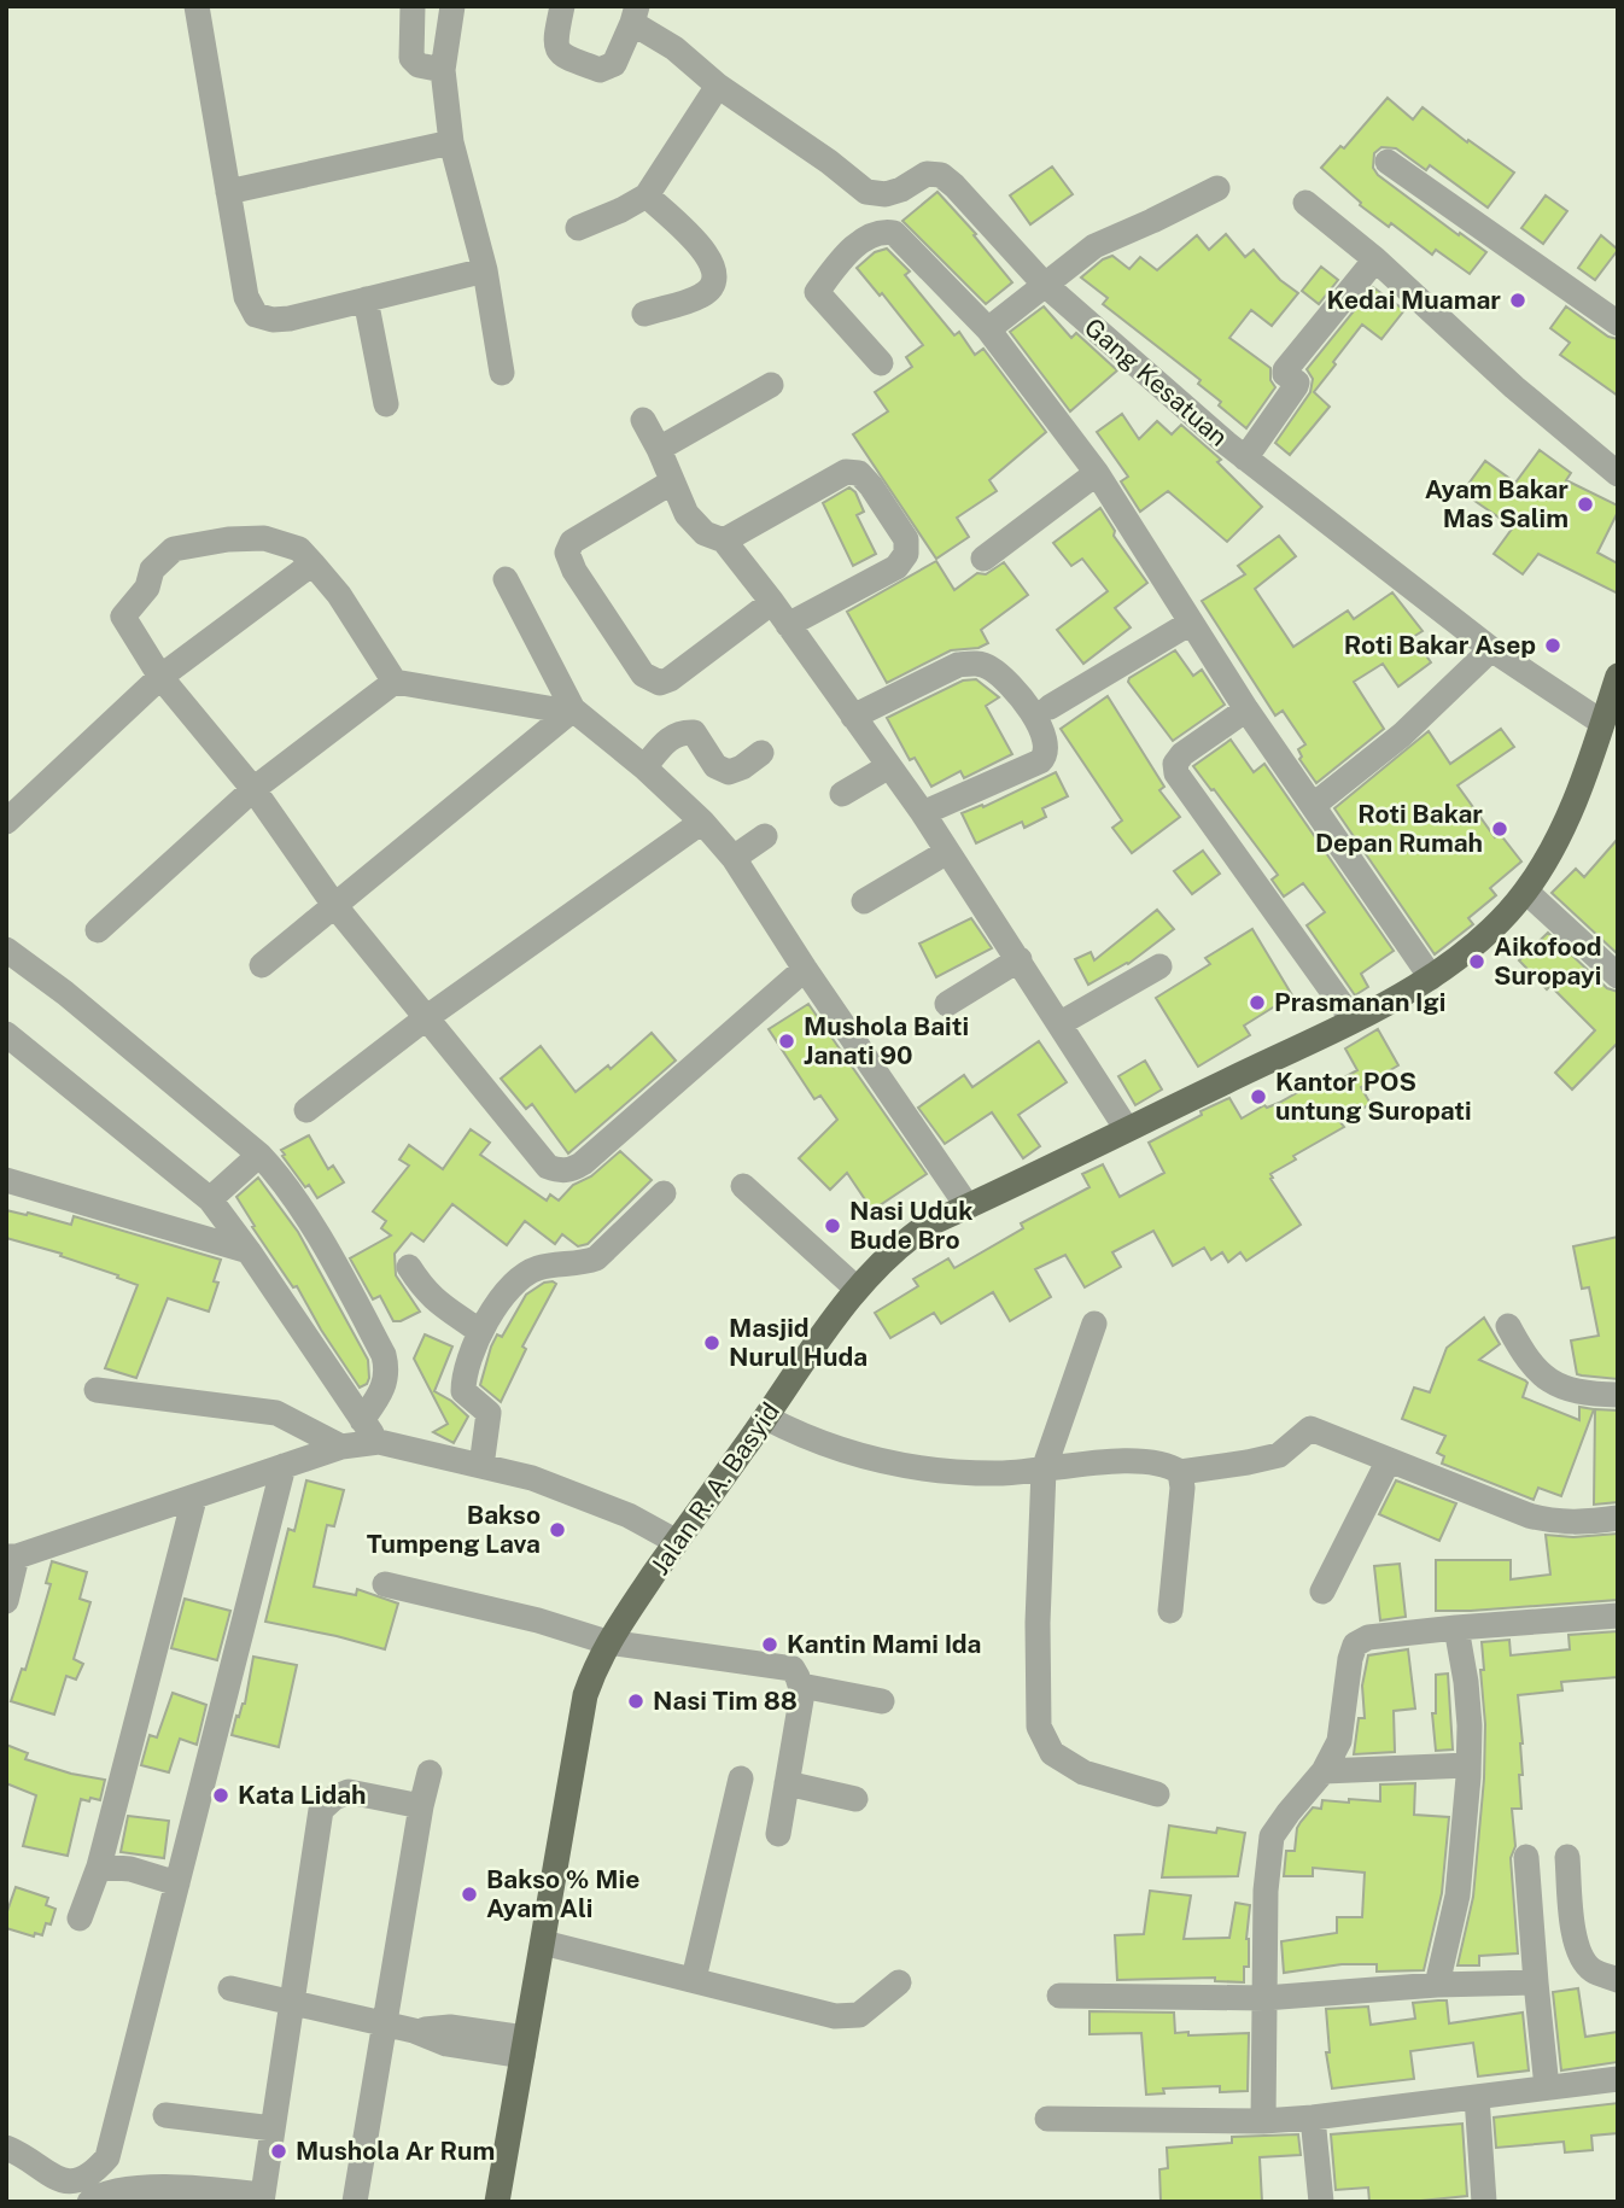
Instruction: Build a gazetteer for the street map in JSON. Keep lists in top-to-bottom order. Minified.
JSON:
{"streets":{"main road":["Jalan R. A. Basyid"],"street":["Gang Kesatuan"]},"crossings":[["Gang Kesatuan","Jalan R. A. Basyid"]],"places":["Kedai Muamar","Ayam Bakar Mas Salim","Roti Bakar Asep","Roti Bakar Depan Rumah","Aikofood Suropayi","Prasmanan Igi","Mushola Baiti Janati 90","Kantor POS untung Suropati","Nasi Uduk Bude Bro","Masjid Nurul Huda","Bakso Tumpeng Lava","Kantin Mami Ida","Nasi Tim 88","Kata Lidah","Bakso % Mie Ayam Ali","Mushola Ar Rum"]}
